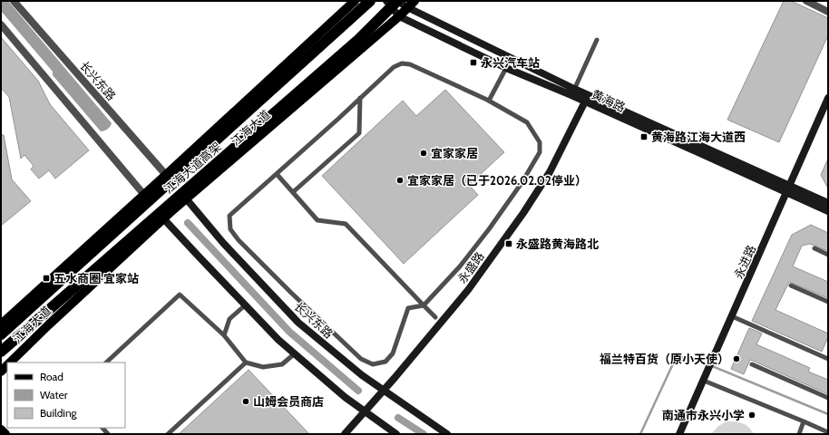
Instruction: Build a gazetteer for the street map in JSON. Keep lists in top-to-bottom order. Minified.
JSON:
{"streets":{"highway":["江海大道高架"],"main road":["江海大道"],"street":["长兴东路","黄海路","永进路","永盛路"]},"crossings":[["长兴东路","江海大道"],["长兴东路","永盛路"],["黄海路","江海大道"],["黄海路","江海大道高架"],["黄海路","永进路"],["黄海路","永盛路"]],"places":{"transit":["永兴汽车站","黄海路江海大道西","永盛路黄海路北","五水商圈·宜家站"],"other":["宜家家居","宜家家居（已于2026.02.02停业）","福兰特百货（原小天使）","山姆会员商店","南通市永兴小学"]},"legend":["Road","Water","Building"]}
